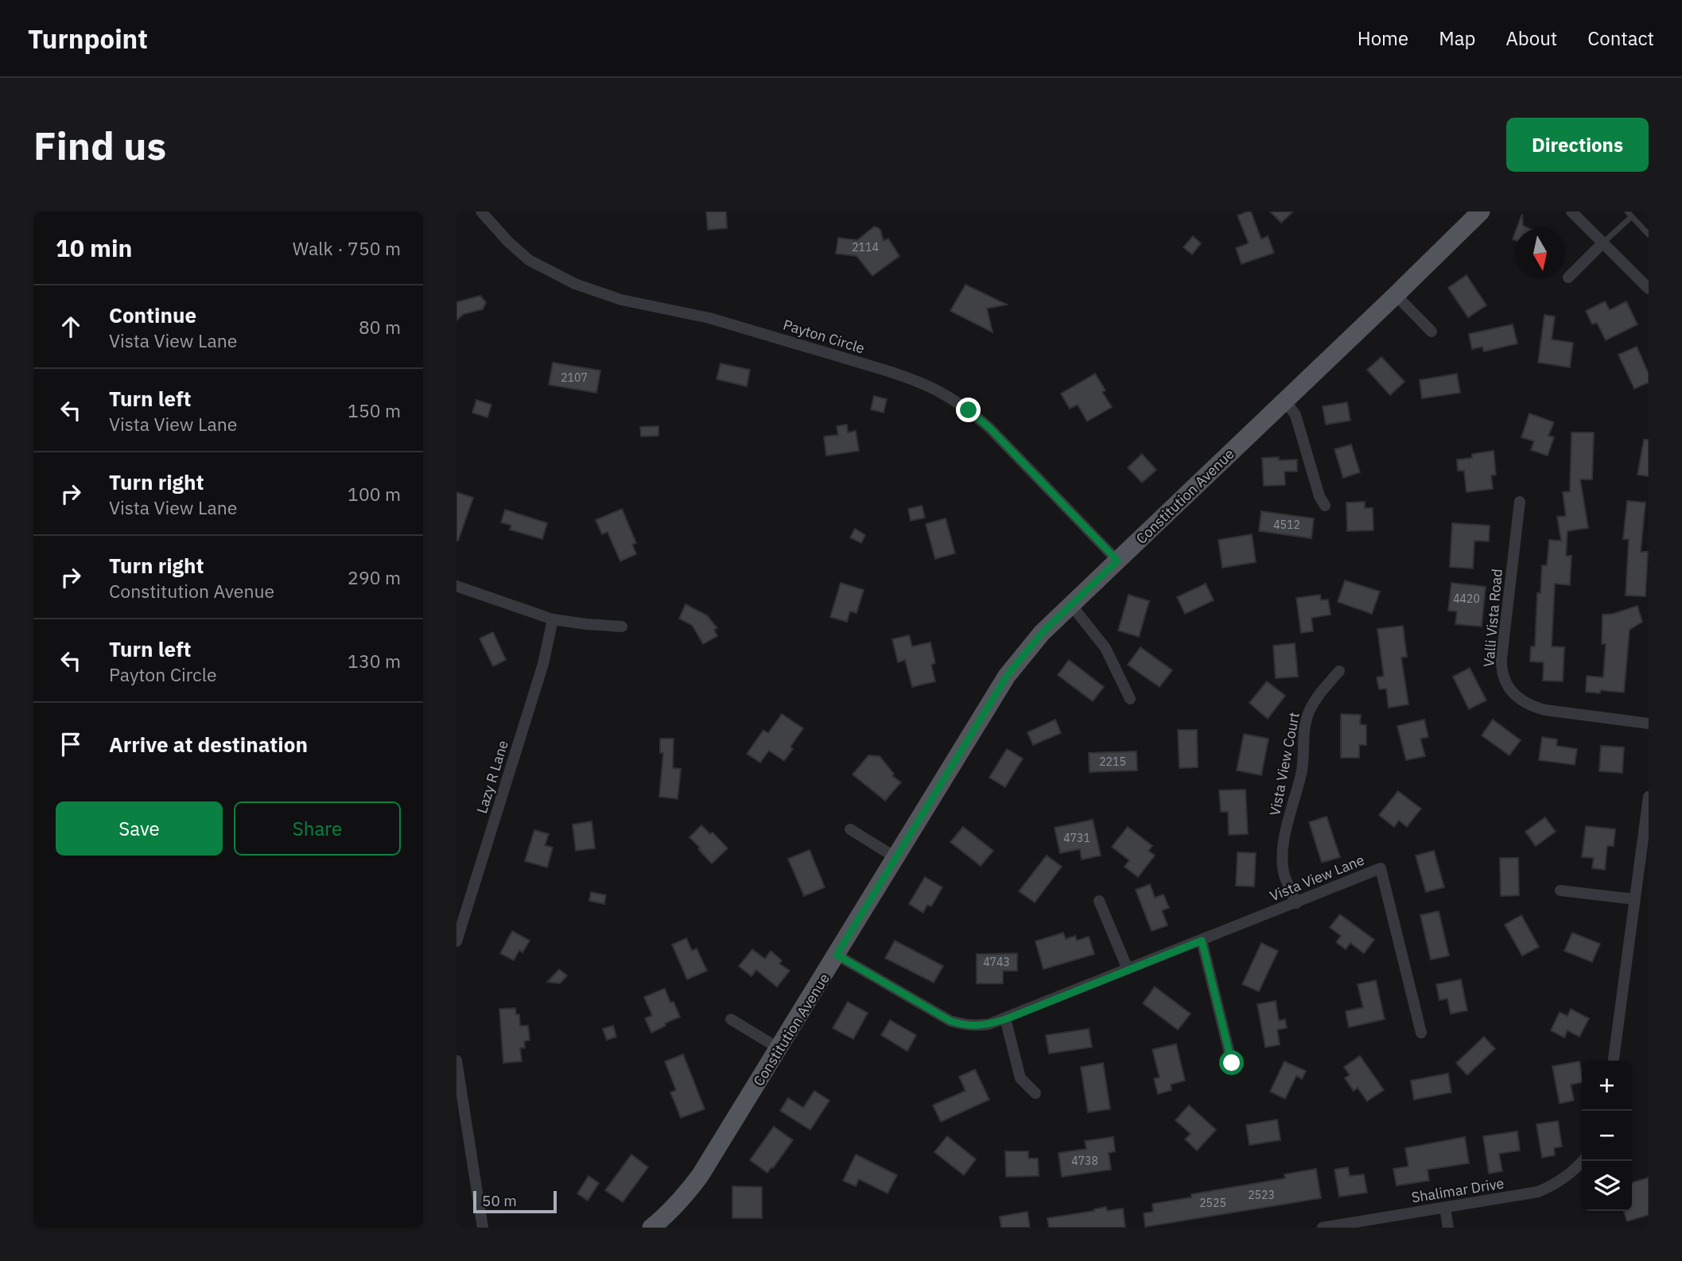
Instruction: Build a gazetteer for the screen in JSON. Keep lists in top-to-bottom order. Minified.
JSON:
{"streets":{"main road":["Constitution Avenue"],"street":["Payton Circle","Valli Vista Road","Vista View Court","Lazy R Lane","Vista View Lane","Shalimar Drive"]},"crossings":[["Payton Circle","Constitution Avenue"],["Constitution Avenue","Vista View Lane"],["Vista View Court","Vista View Lane"]],"house_numbers":["2114","2107","4512","4420","2215","4731","4743","4738","2523","2525"],"scale_bar":"50 m","north":"bottom","page":{"header":"Turnpoint","nav":["Home","Map","About","Contact"],"buttons":["Directions",["Save","Share"]],"title":"Find us","heading":["10 min","Walk · 750 m"],"list":[["Continue","Vista View Lane","80 m"],["Turn left","Vista View Lane","150 m"],["Turn right","Vista View Lane","100 m"],["Turn right","Constitution Avenue","290 m"],["Turn left","Payton Circle","130 m"],"Arrive at destination"],"map_buttons":["+","−"],"scale":"50 m"}}
